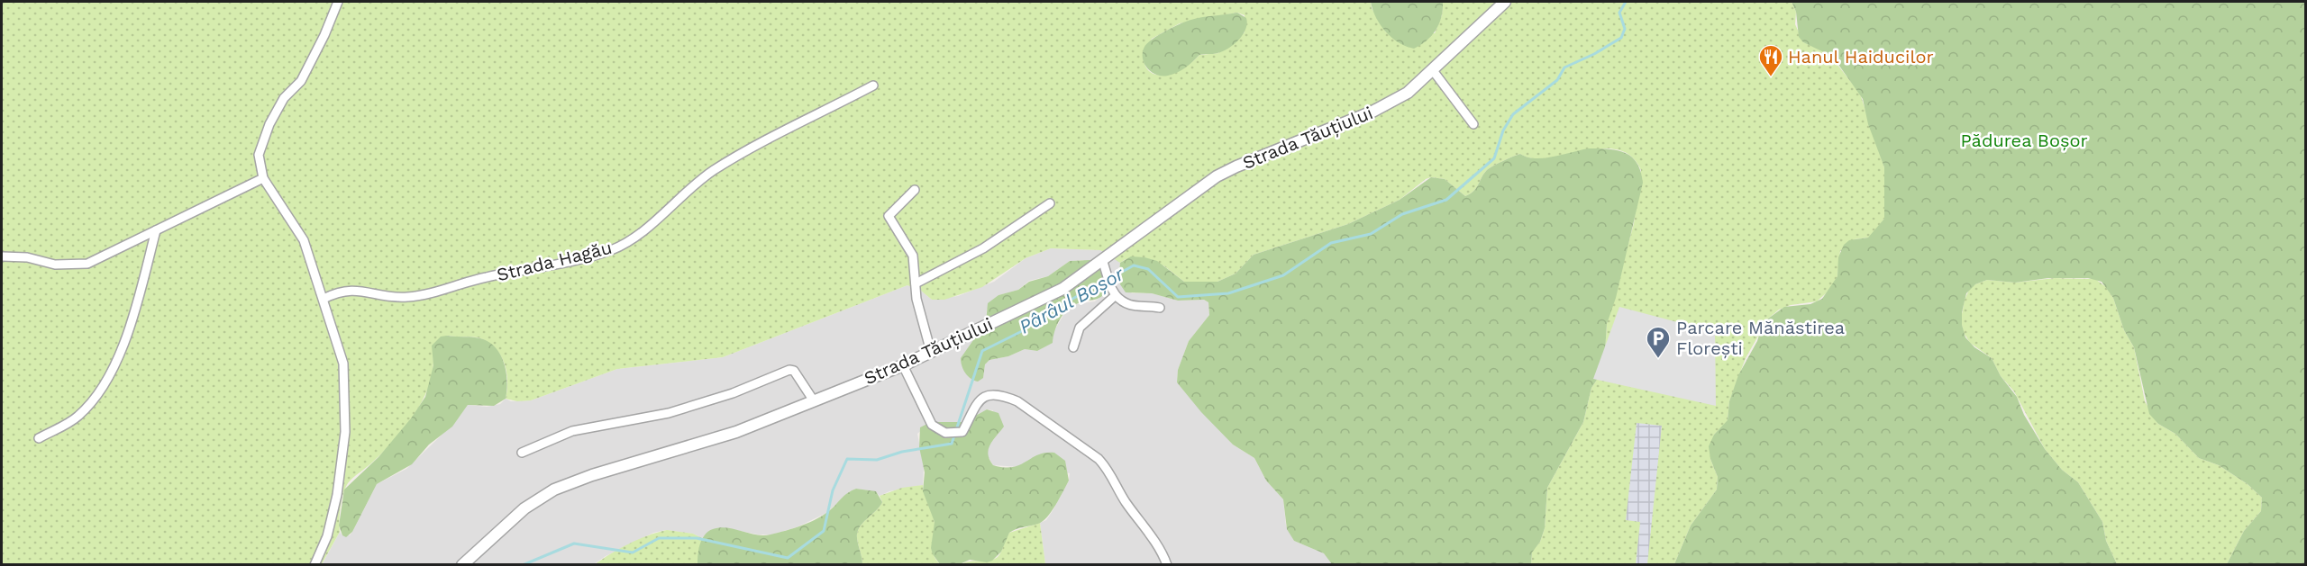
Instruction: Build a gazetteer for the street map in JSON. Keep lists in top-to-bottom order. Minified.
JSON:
{"streets":{"street":["Strada Tăuțiului","Strada Hagău"]},"water":["Pârâul Boșor"],"parks":["Pădurea Boșor"],"places":{"restaurant":["Hanul Haiducilor"],"parking":["Parcare Mănăstirea Florești"]}}
